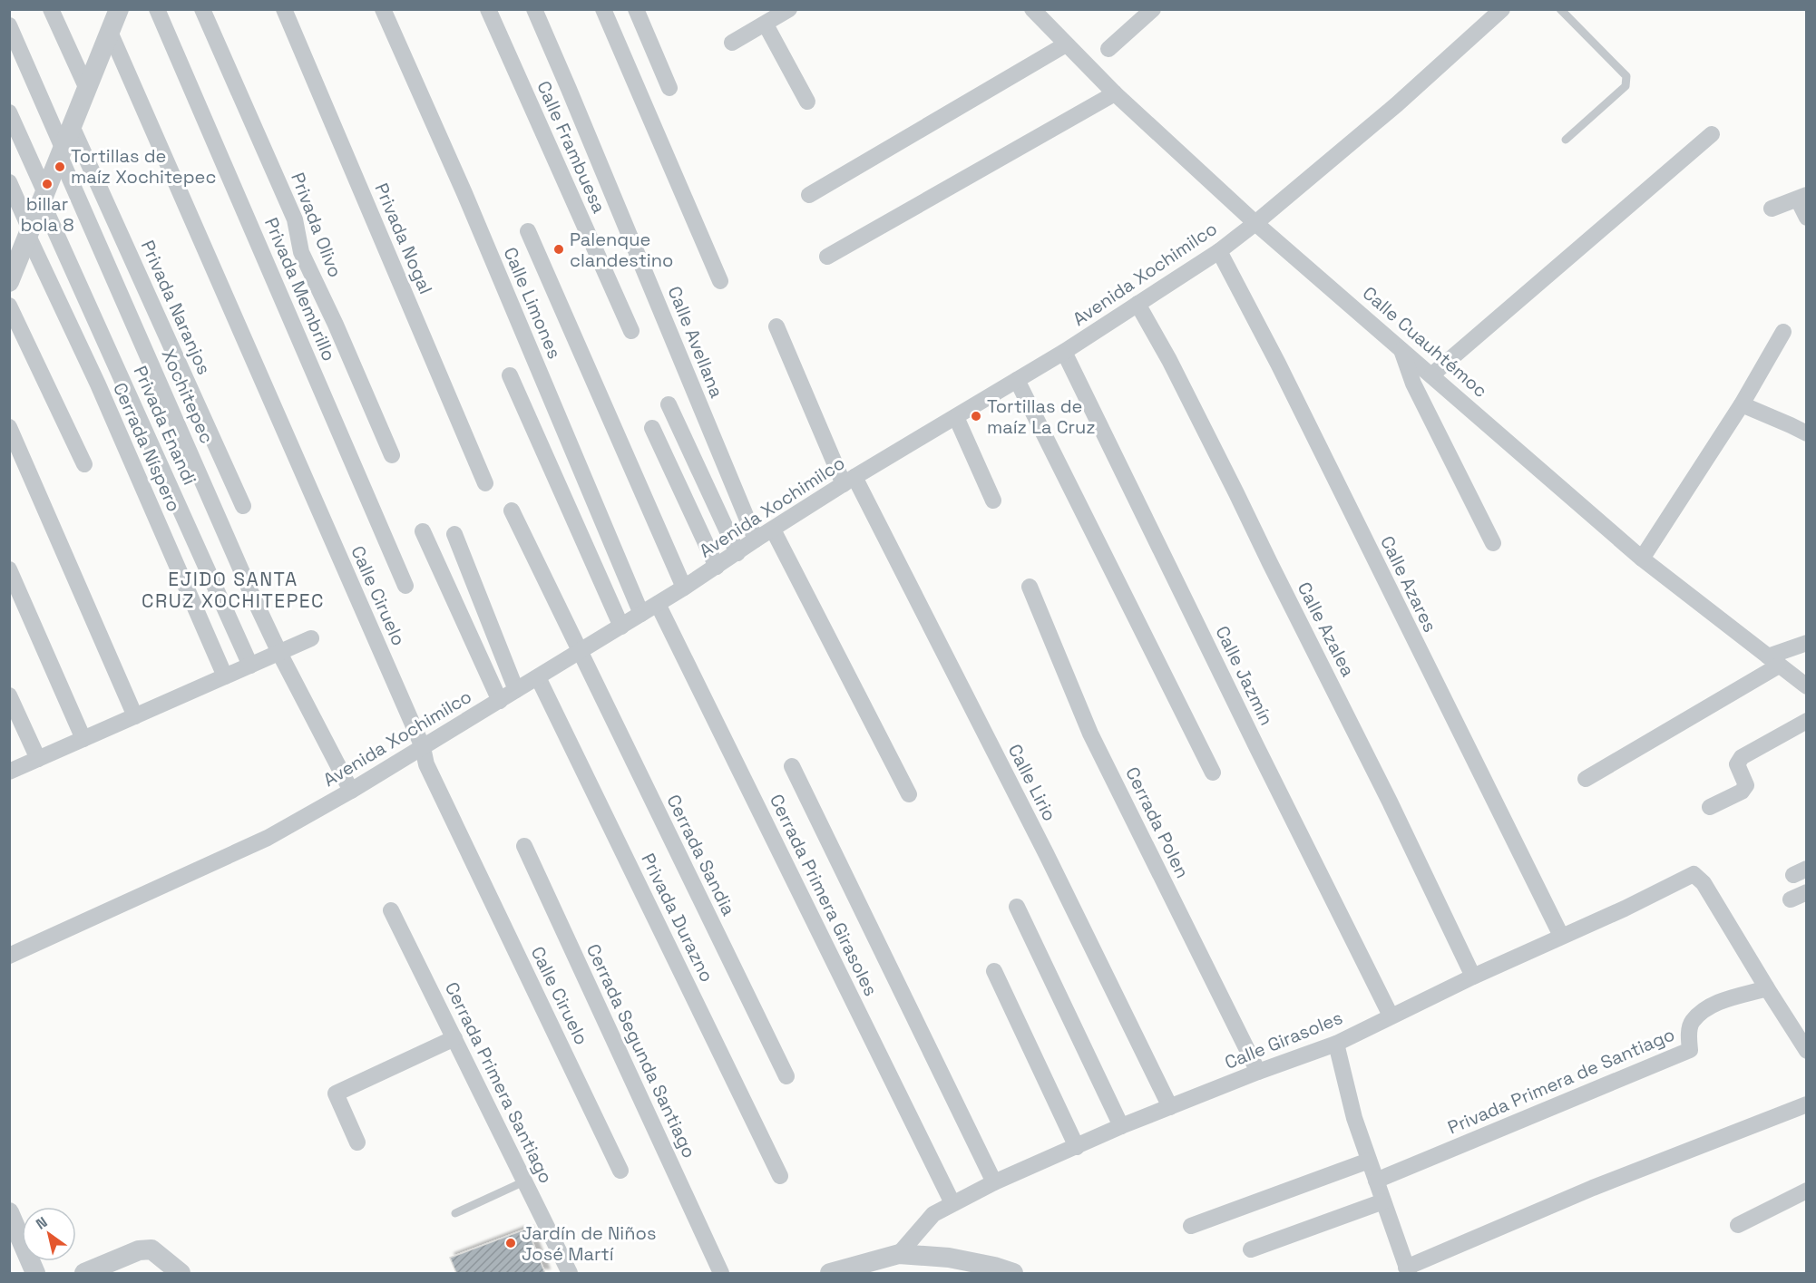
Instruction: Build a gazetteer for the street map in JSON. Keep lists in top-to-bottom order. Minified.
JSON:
{"streets":{"street":["Calle Frambuesa","Privada Olivo","Privada Nogal","Avenida Xochimilco","Privada Membrillo","Calle Limones","Privada Naranjos","Calle Avellana","Calle Cuauhtémoc","Xochitepec","Privada Enandi","Cerrada Níspero","Calle Azares","Calle Ciruelo","Calle Azalea","Calle Jazmín","Calle Lirio","Cerrada Polen","Cerrada Sandia","Cerrada Primera Girasoles","Privada Durazno","Calle Girasoles","Cerrada Segunda Santiago","Privada Primera de Santiago","Cerrada Primera Santiago"]},"crossings":[["Avenida Xochimilco","Calle Limones"],["Avenida Xochimilco","Calle Avellana"],["Avenida Xochimilco","Calle Cuauhtémoc"],["Avenida Xochimilco","Xochitepec"],["Avenida Xochimilco","Calle Azares"],["Avenida Xochimilco","Calle Ciruelo"],["Avenida Xochimilco","Calle Azalea"],["Avenida Xochimilco","Calle Jazmín"],["Avenida Xochimilco","Calle Lirio"],["Avenida Xochimilco","Cerrada Sandia"],["Avenida Xochimilco","Cerrada Primera Girasoles"],["Avenida Xochimilco","Privada Durazno"],["Calle Azares","Calle Girasoles"],["Calle Azalea","Calle Girasoles"],["Calle Jazmín","Calle Girasoles"],["Calle Lirio","Calle Girasoles"],["Cerrada Polen","Calle Girasoles"],["Cerrada Primera Girasoles","Calle Girasoles"],["Calle Girasoles","Privada Primera de Santiago"]],"districts":["EJIDO SANTA CRUZ XOCHITEPEC"],"places":["Tortillas de maíz Xochitepec","billar bola 8","Palenque clandestino","Tortillas de maíz La Cruz","Jardín de Niños José Martí"],"north":"top left"}
